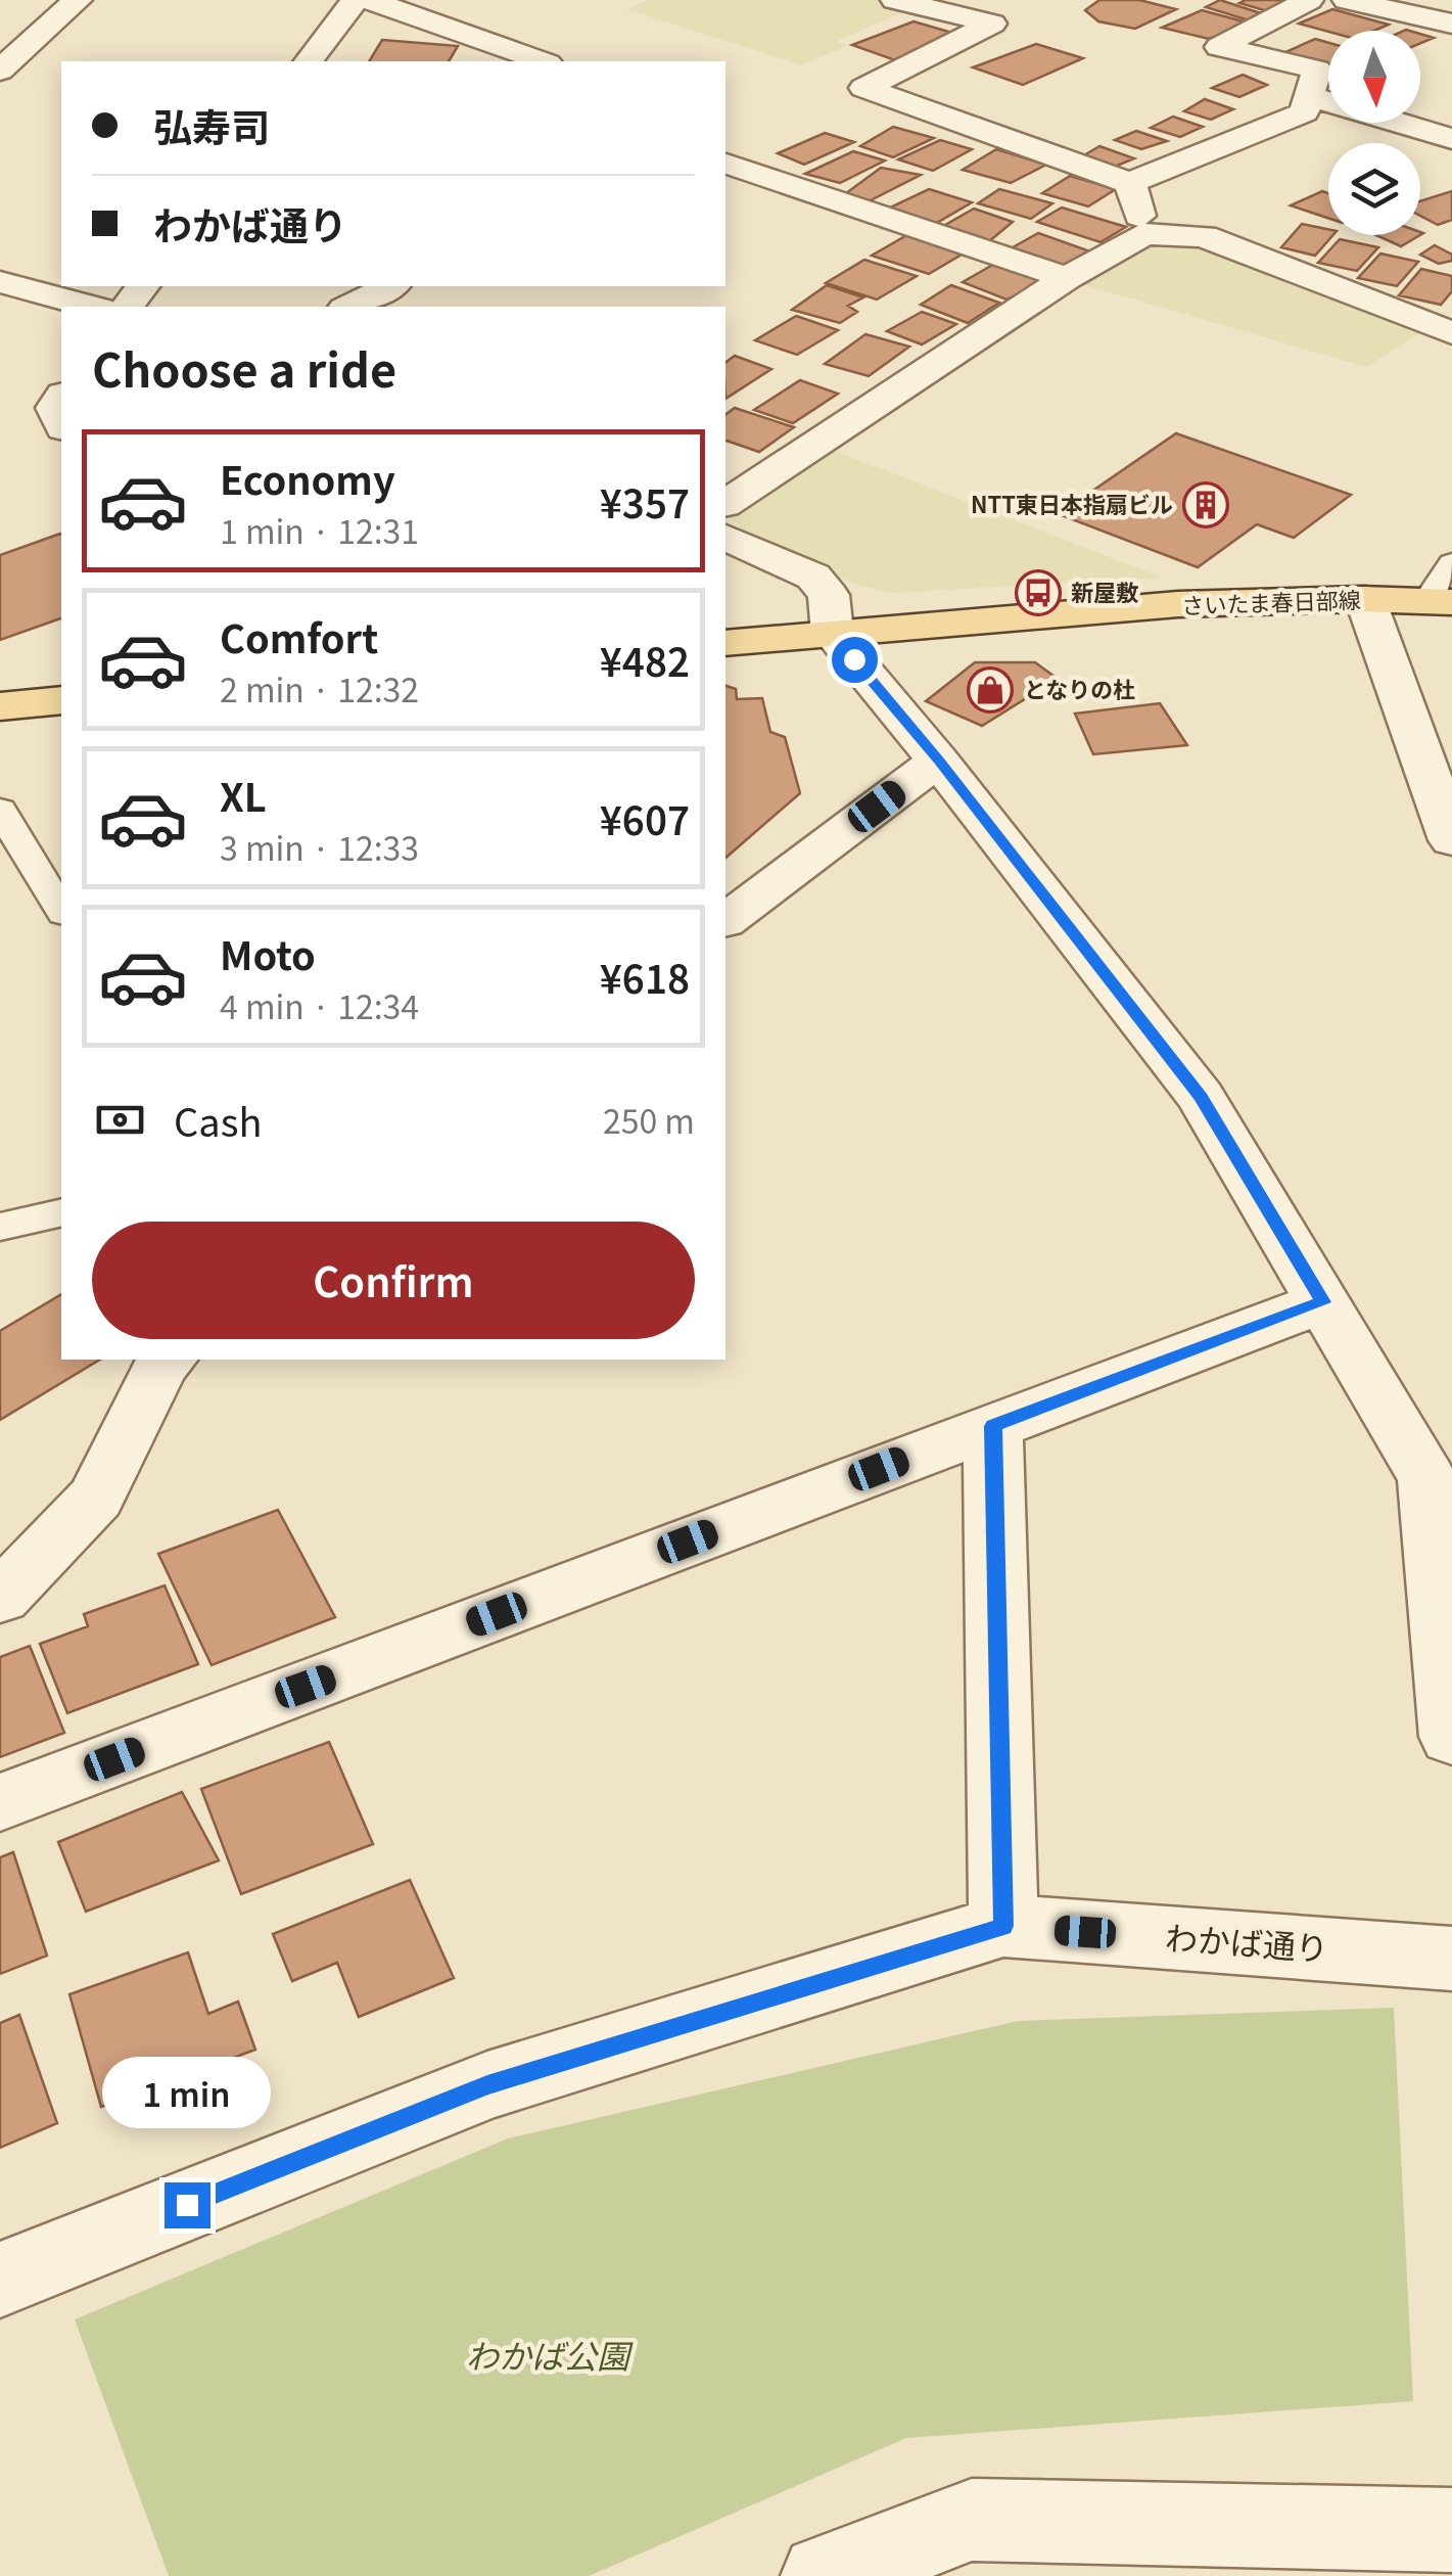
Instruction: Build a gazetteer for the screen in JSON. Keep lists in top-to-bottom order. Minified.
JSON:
{"streets":{"main road":["さいたま春日部線"],"street":["わかば通り"]},"parks":["わかば公園"],"places":{"building":["NTT東日本指扇ビル"],"bus stop":["新屋敷"],"shop":["となりの杜"]},"north":"bottom","page":{"banner":["弘寿司","わかば通り"],"heading":"Choose a ride","list":[{"name":"Economy","note":"1 min · 12:31","value":"¥357"},{"name":"Comfort","note":"2 min · 12:32","value":"¥482"},{"name":"XL","note":"3 min · 12:33","value":"¥607"},{"name":"Moto","note":"4 min · 12:34","value":"¥618"}],"pay":["Cash","250 m"],"buttons":"Confirm","bubble":"1 min"}}
